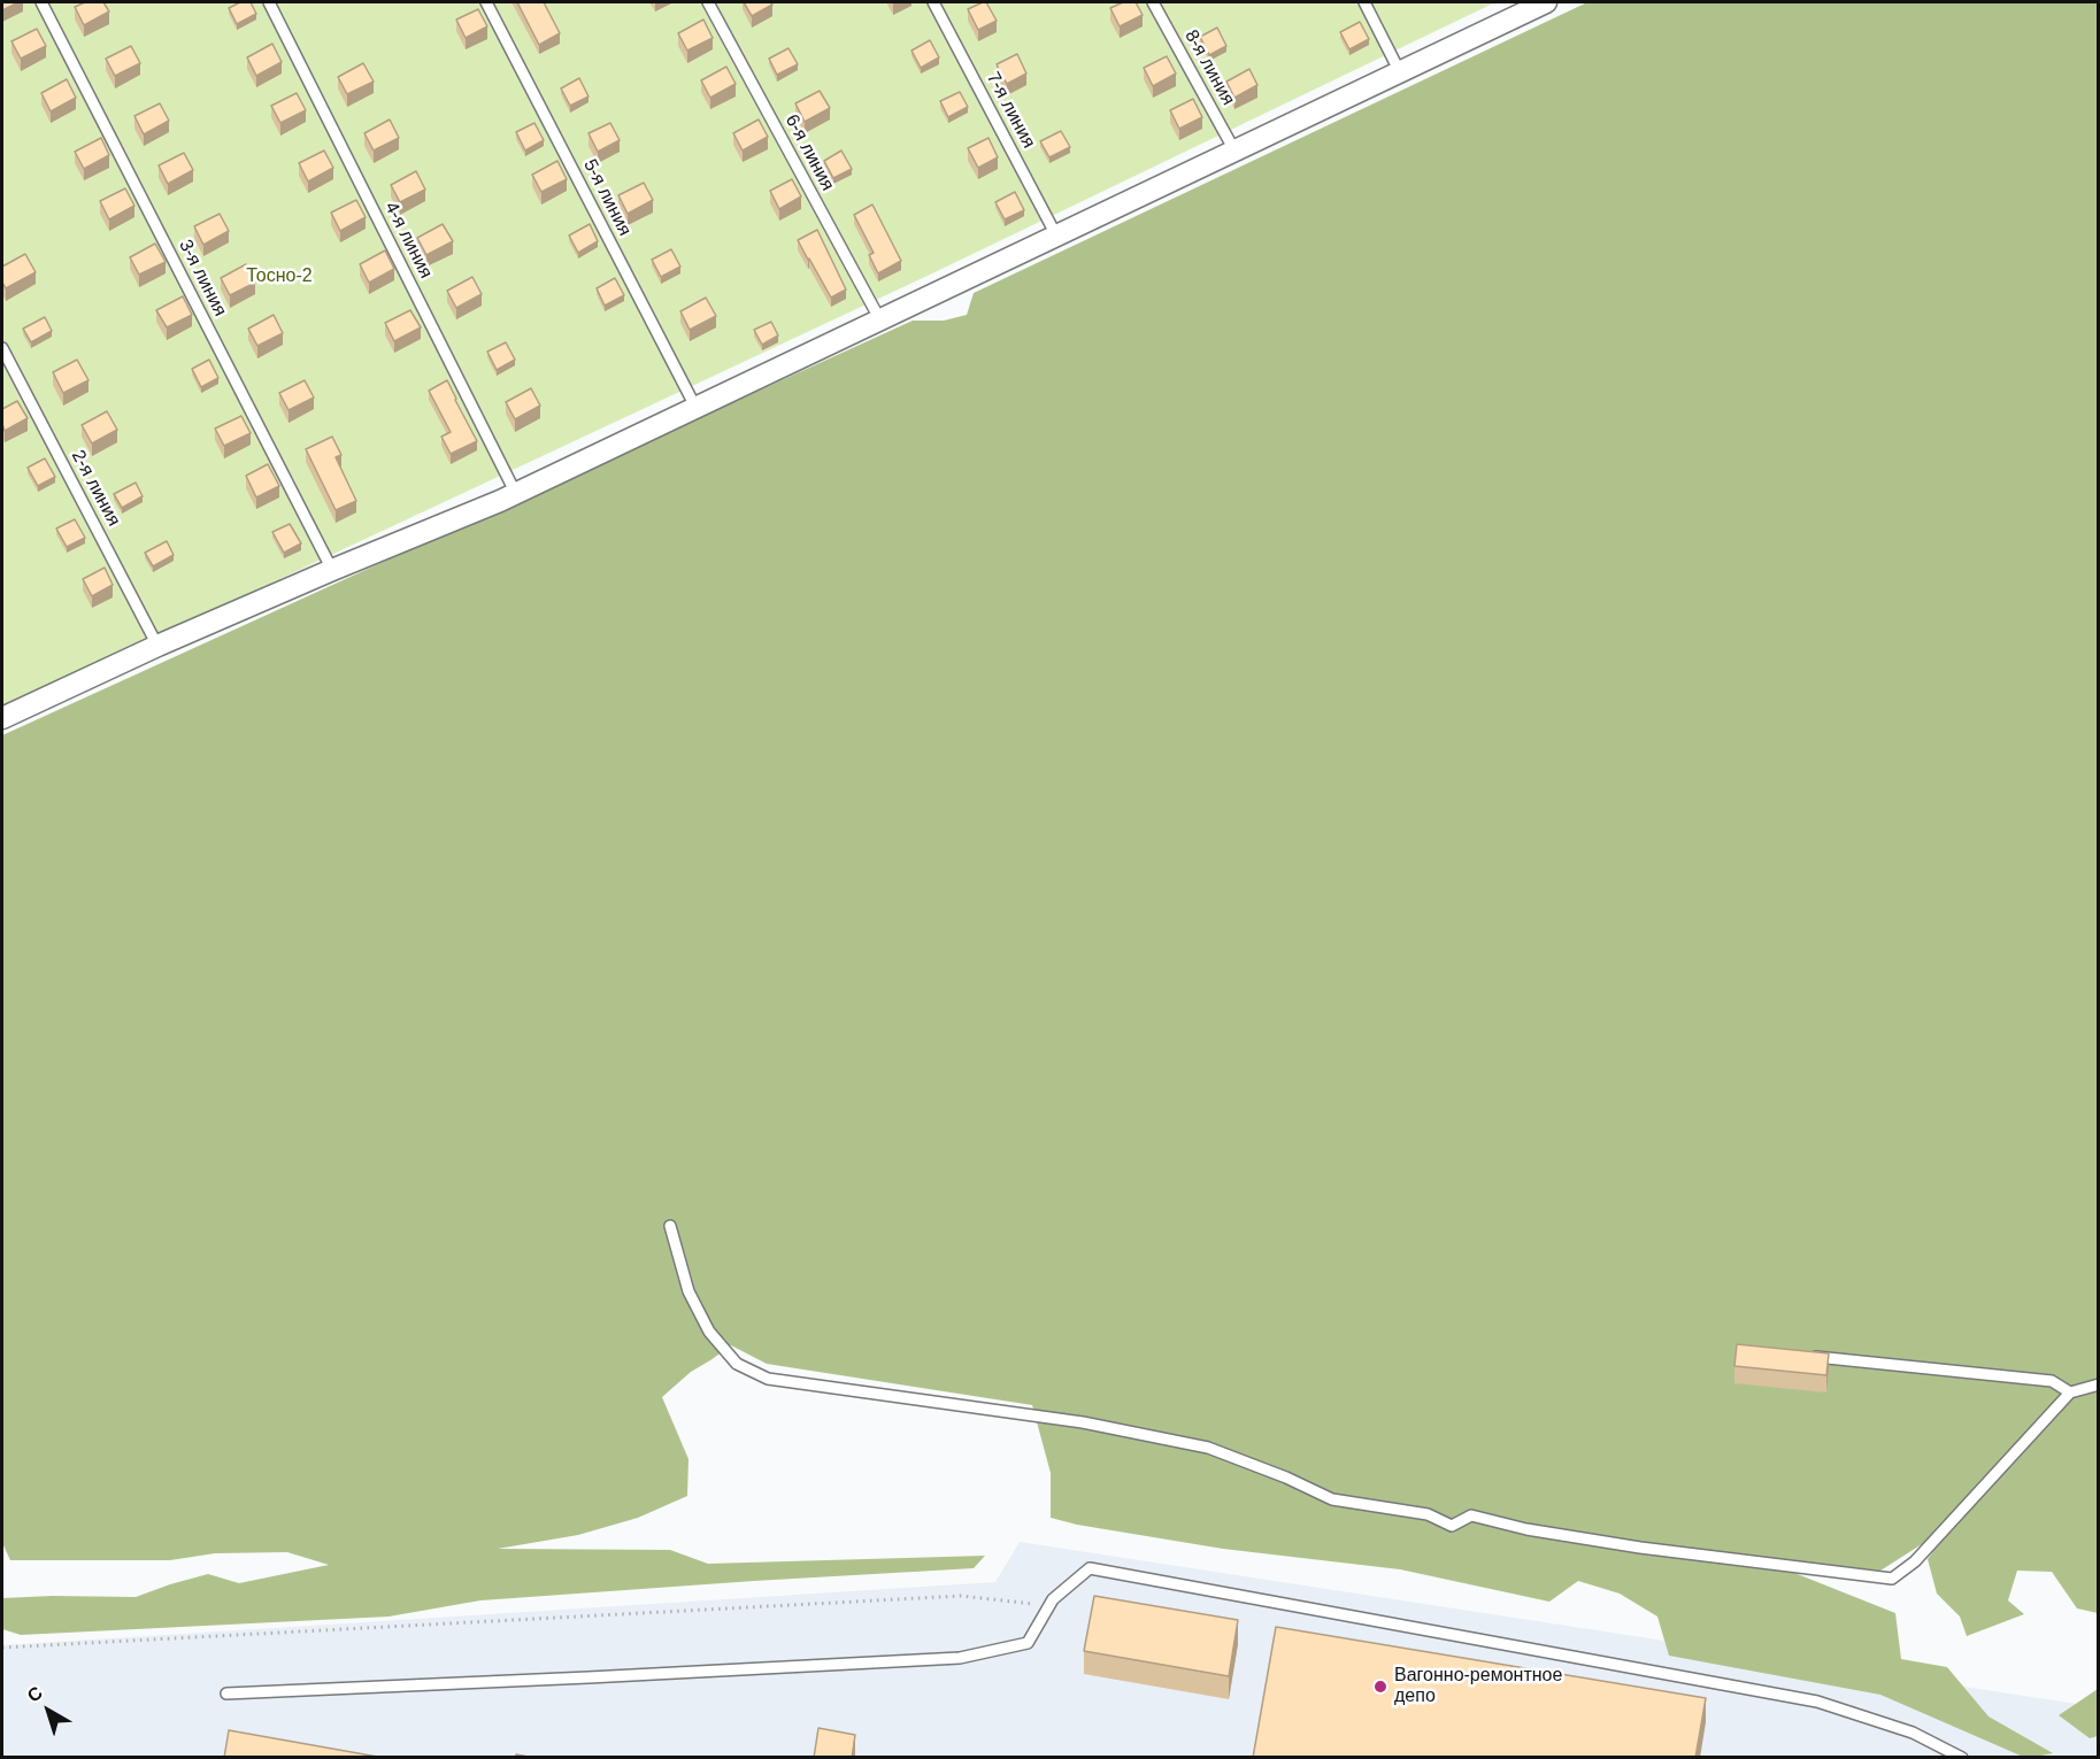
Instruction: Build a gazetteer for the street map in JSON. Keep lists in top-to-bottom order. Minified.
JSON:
{"streets":{"lane":["8-я линия","7-я линия","6-я линия","5-я линия","4-я линия","3-я линия","2-я линия"]},"parks":["Тосно-2"],"places":["Вагонно-ремонтное депо"],"north":"top left"}
